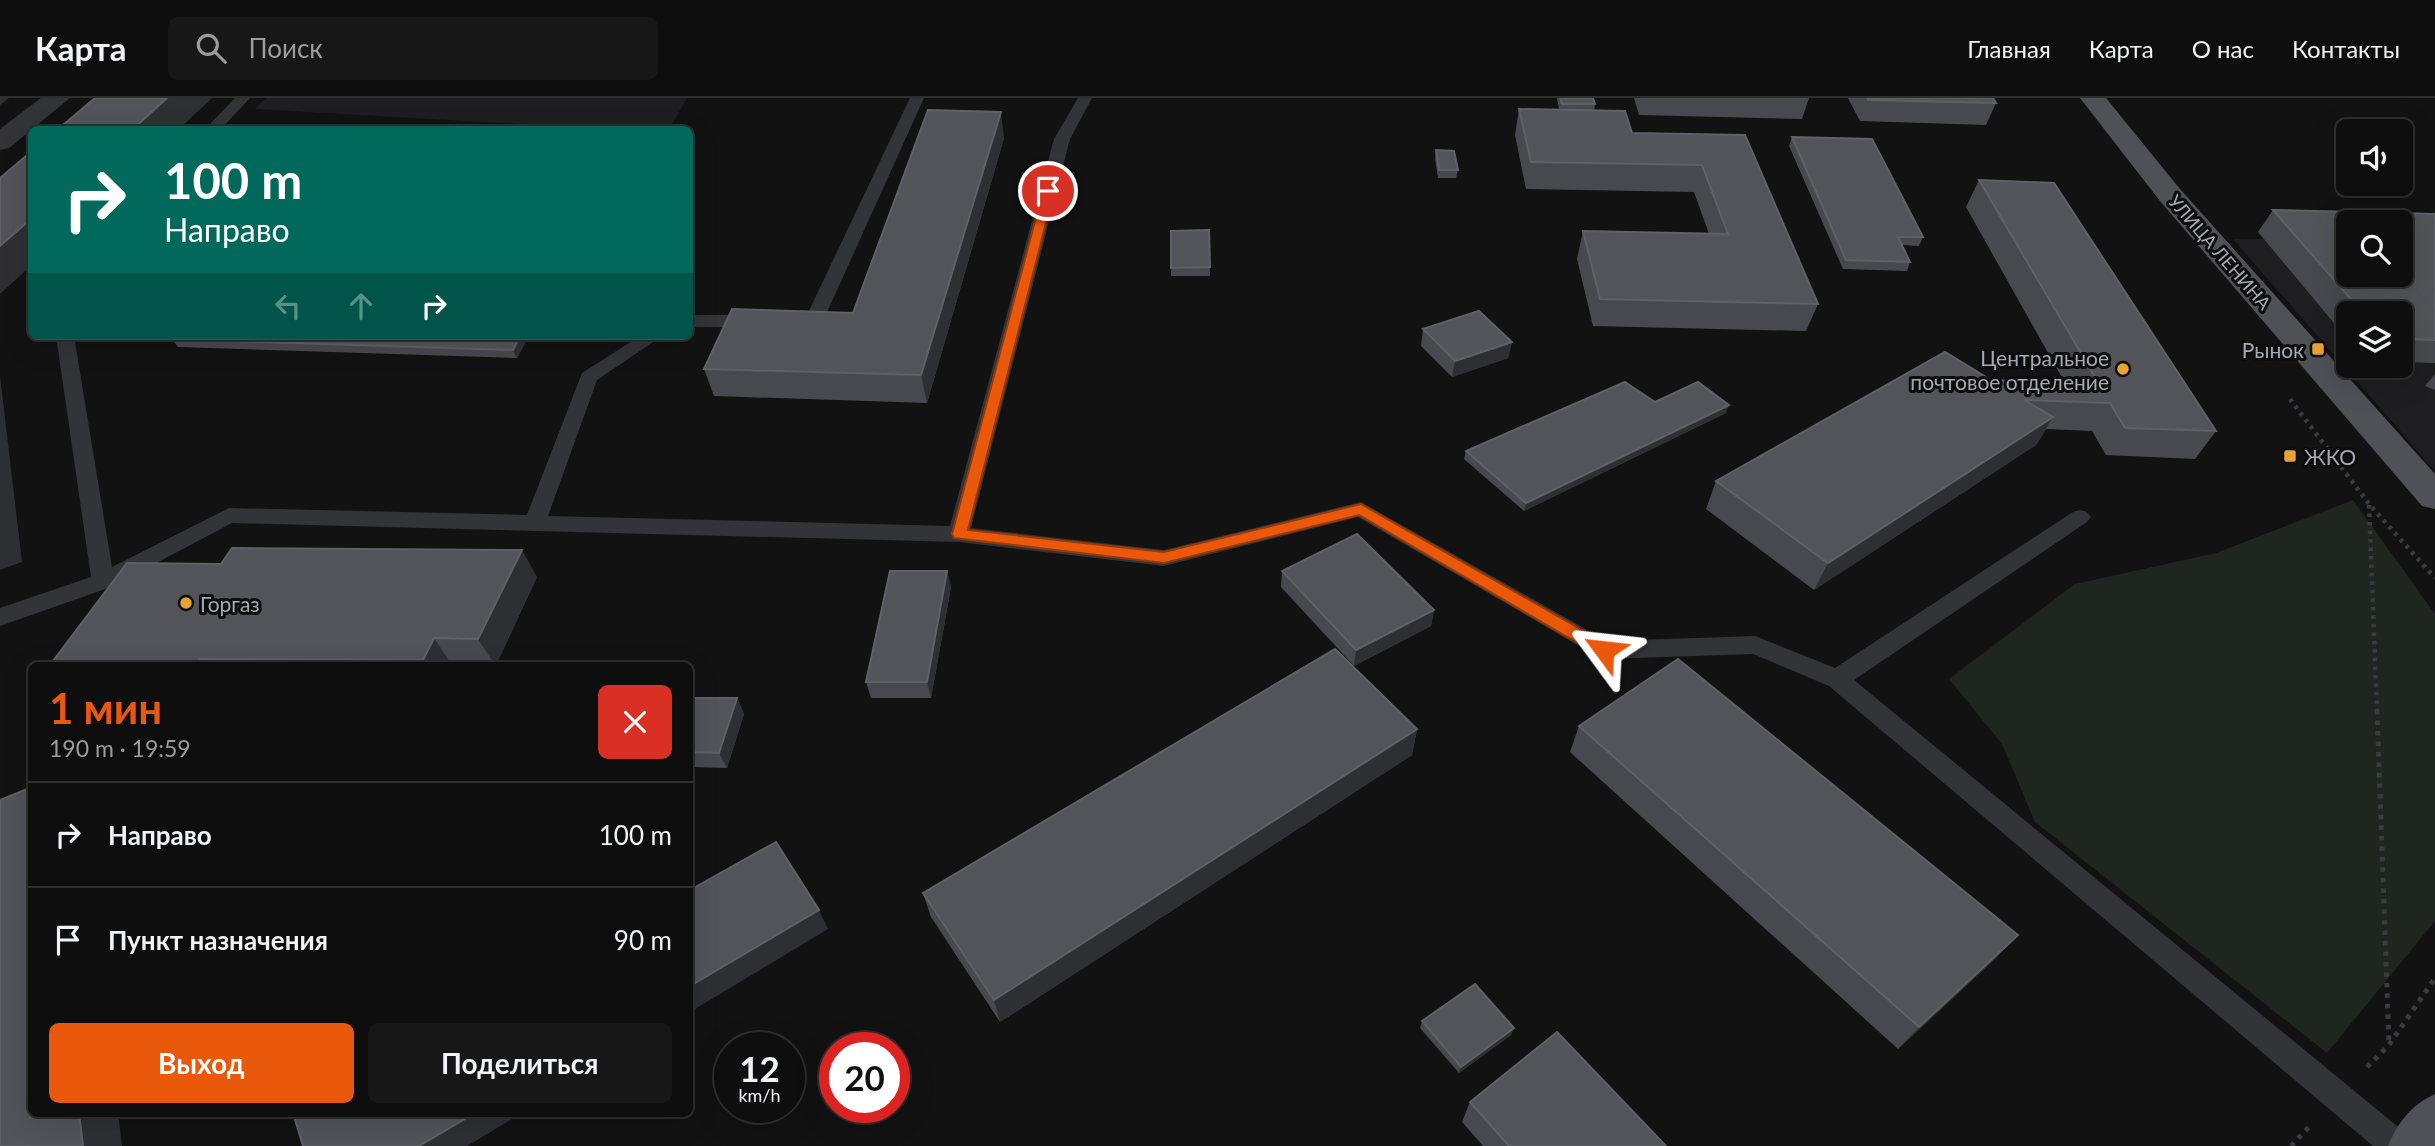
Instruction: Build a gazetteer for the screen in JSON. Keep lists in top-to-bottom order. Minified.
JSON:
{"streets":{"main road":["УЛИЦА ЛЕНИНА"]},"places":{"transit":["Рынок","ЖКО"],"other":["Центральное почтовое отделение","Горгаз"]},"page":{"header":"Карта","search":"Поиск","nav":["Главная","Карта","О нас","Контакты"],"turn":["100 m","Направо"],"heading":["1 мин","190 m · 19:59"],"list":[{"name":"Направо","value":"100 m"},{"name":"Пункт назначения","value":"90 m"}],"buttons":["Выход","Поделиться"],"speed":"12 km/h","limit":"20"}}
